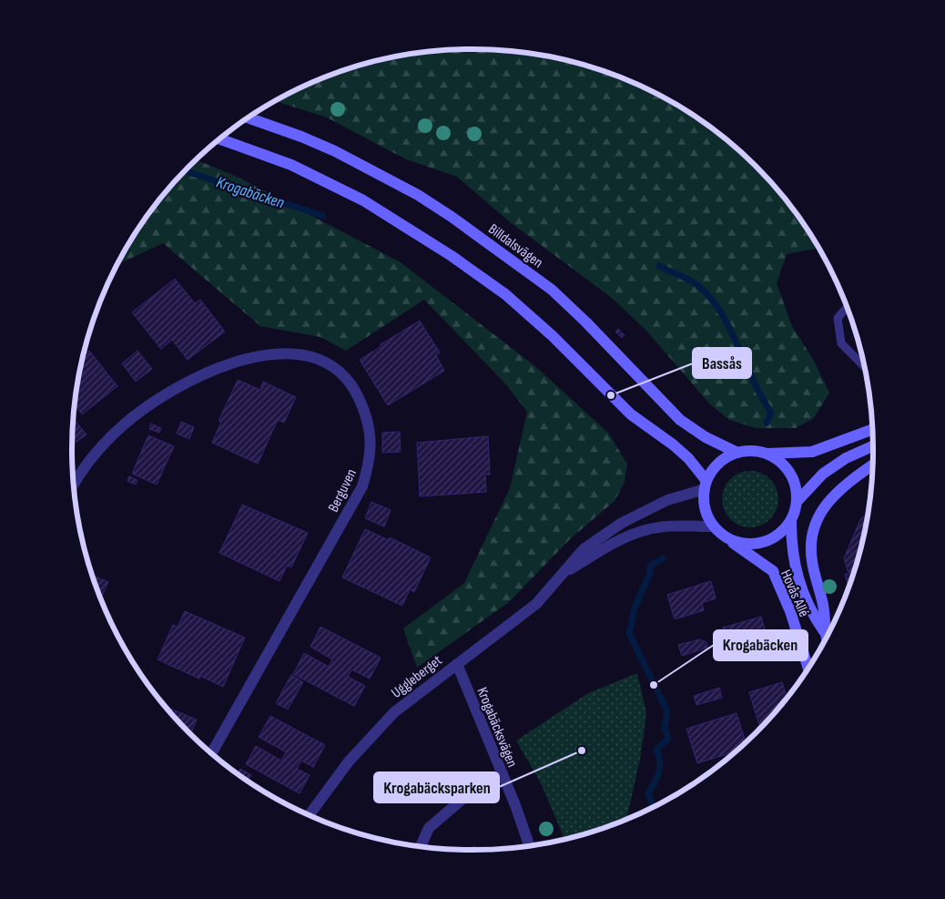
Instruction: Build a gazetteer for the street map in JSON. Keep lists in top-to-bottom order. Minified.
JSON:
{"streets":{"street":["Billdalsvägen","Berguven","Hovås Allé","Uggleberget","Krogabäcksvägen"]},"crossings":[["Billdalsvägen","Hovås Allé"],["Billdalsvägen","Uggleberget"],["Hovås Allé","Uggleberget"],["Uggleberget","Krogabäcksvägen"]],"water":["Krogabäcken"],"places":["Bassås","Krogabäcken","Krogabäcksparken"]}
